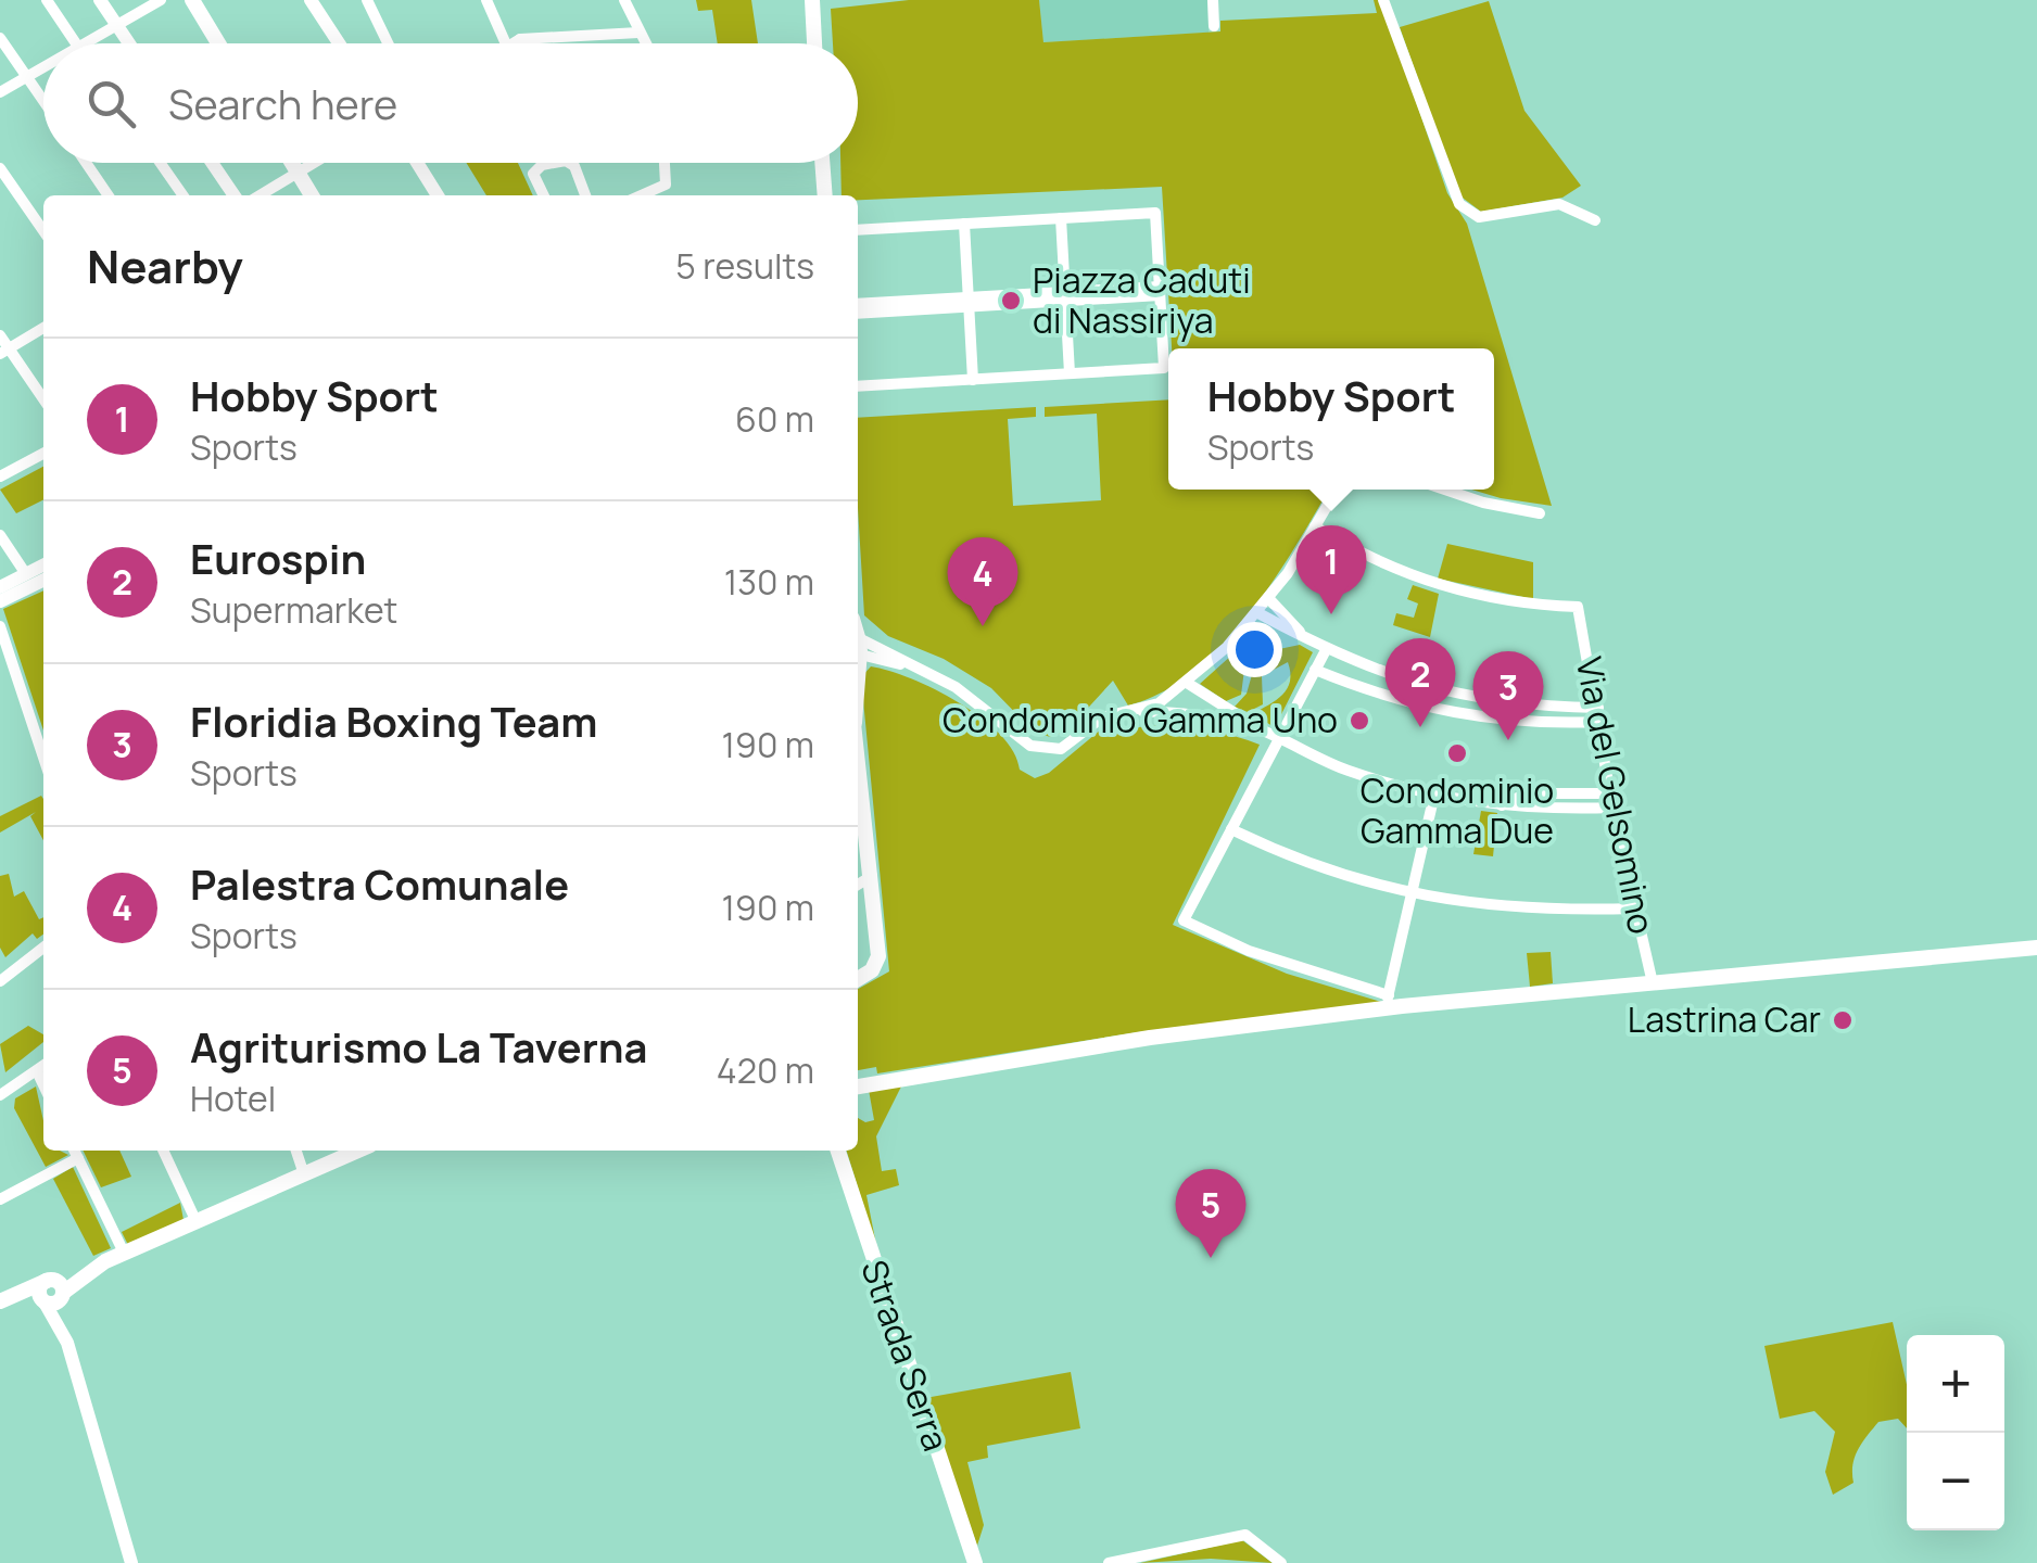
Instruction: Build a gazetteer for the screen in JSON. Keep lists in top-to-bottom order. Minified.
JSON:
{"streets":{"main road":["Strada Serra"],"street":["Via del Gelsomino"]},"places":["Piazza Caduti di Nassiriya","Condominio Gamma Uno","Condominio Gamma Due","Lastrina Car"],"page":{"search":"Search here","heading":["Nearby","5 results"],"list":[{"mark":"1","name":"Hobby Sport","note":"Sports","value":"60 m"},{"mark":"2","name":"Eurospin","note":"Supermarket","value":"130 m"},{"mark":"3","name":"Floridia Boxing Team","note":"Sports","value":"190 m"},{"mark":"4","name":"Palestra Comunale","note":"Sports","value":"190 m"},{"mark":"5","name":"Agriturismo La Taverna","note":"Hotel","value":"420 m"}],"popup":["Hobby Sport","Sports"],"pins":["1","4","2","3","5"],"map_buttons":["+","−"]}}
